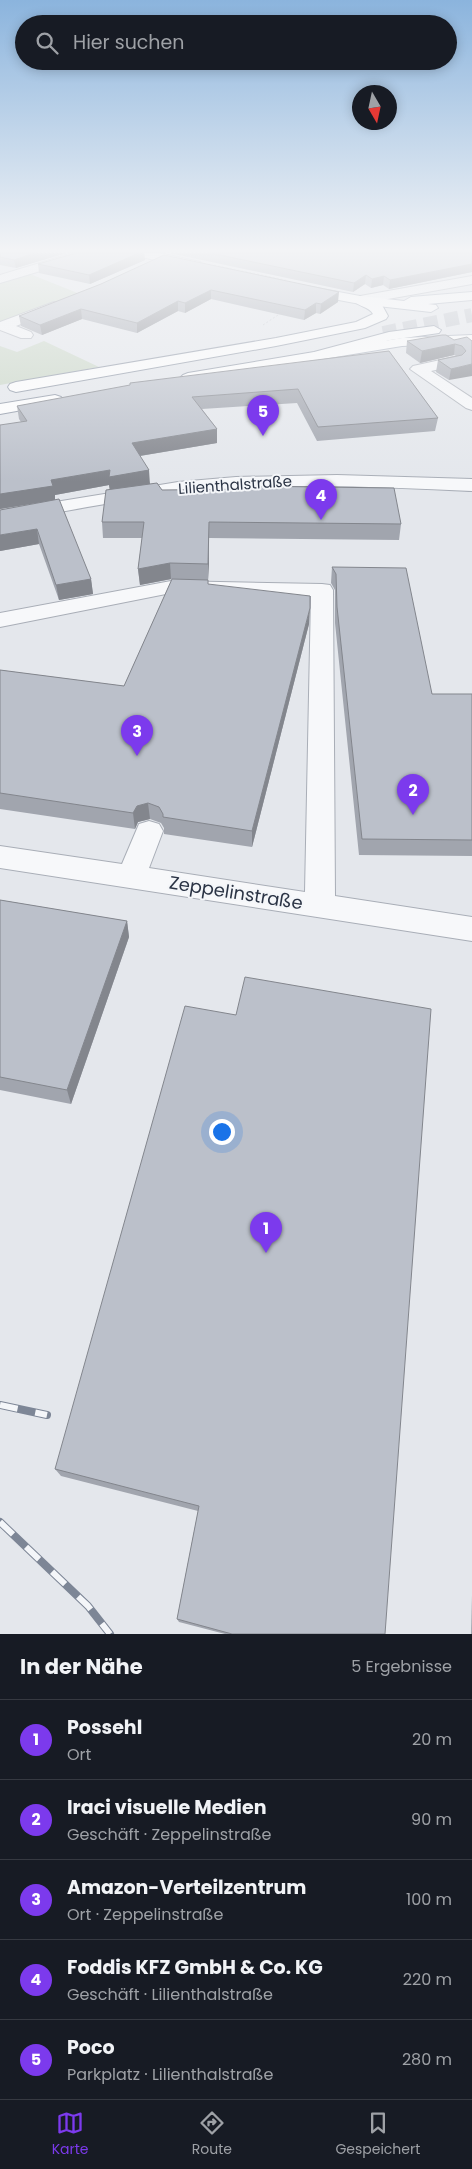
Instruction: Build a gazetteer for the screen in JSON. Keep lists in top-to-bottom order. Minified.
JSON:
{"streets":{"street":["Lilienthalstraße","Zeppelinstraße"]},"north":"bottom","page":{"search":"Hier suchen","pins":["5","4","3","2","1"],"heading":["In der Nähe","5 Ergebnisse"],"list":[{"mark":"1","name":"Possehl","note":"Ort","value":"20 m"},{"mark":"2","name":"Iraci visuelle Medien","note":"Geschäft · Zeppelinstraße","value":"90 m"},{"mark":"3","name":"Amazon-Verteilzentrum","note":"Ort · Zeppelinstraße","value":"100 m"},{"mark":"4","name":"Foddis KFZ GmbH & Co. KG","note":"Geschäft · Lilienthalstraße","value":"220 m"},{"mark":"5","name":"Poco","note":"Parkplatz · Lilienthalstraße","value":"280 m"}],"nav":["Karte","Route","Gespeichert"]}}
